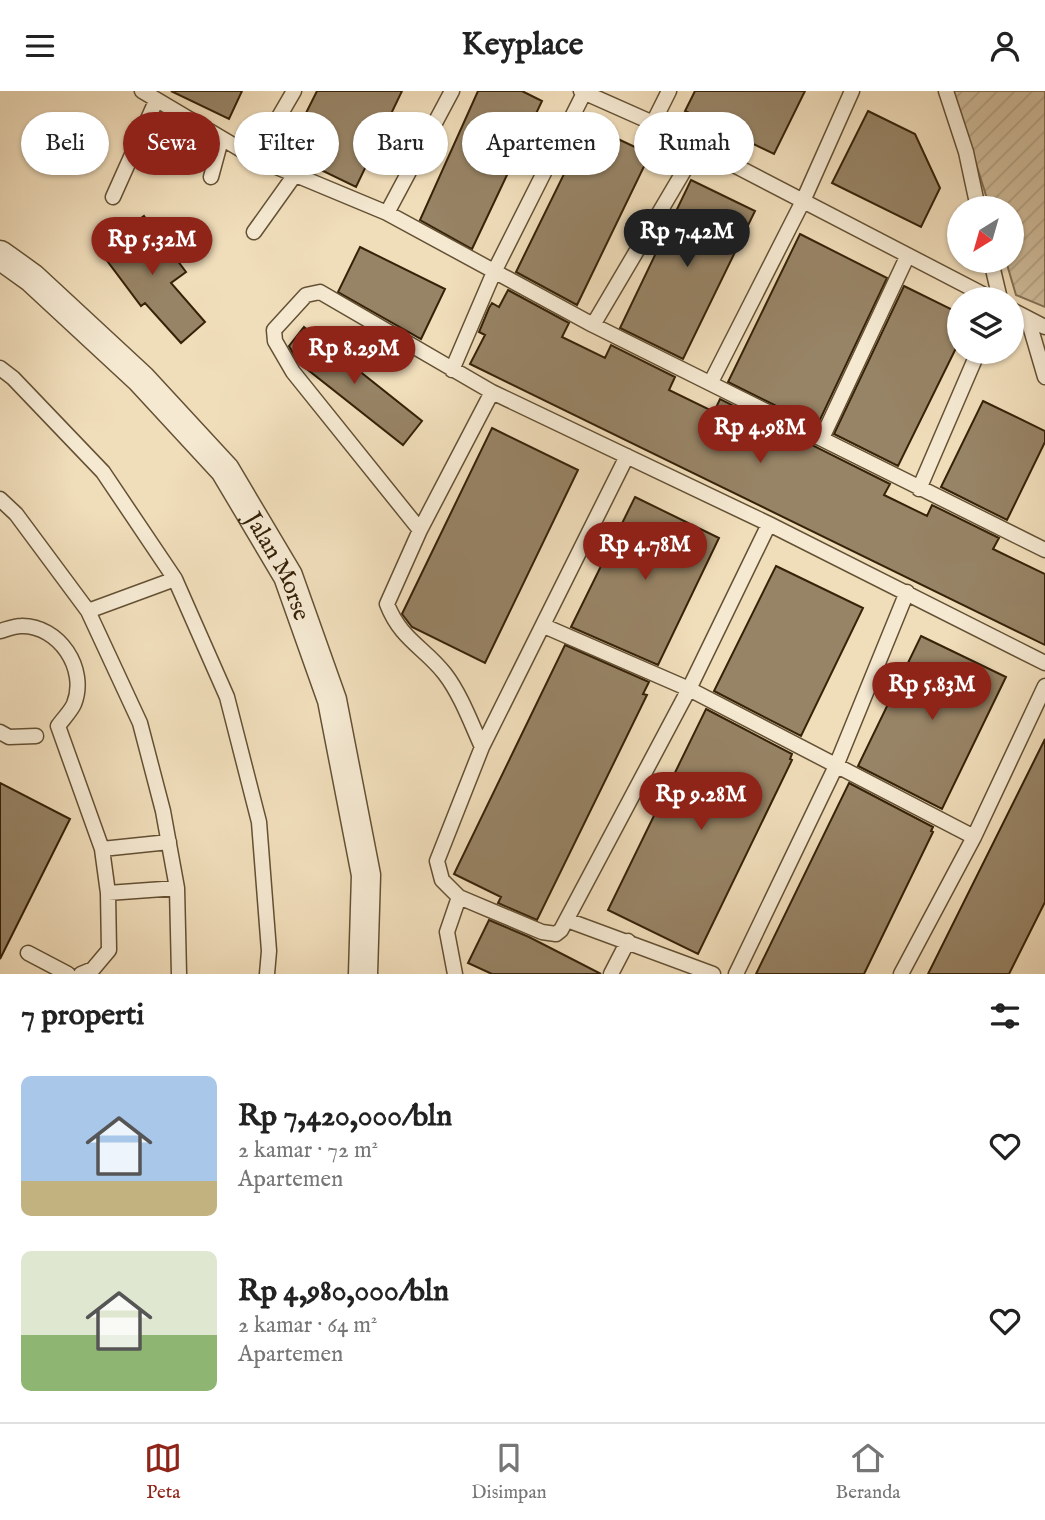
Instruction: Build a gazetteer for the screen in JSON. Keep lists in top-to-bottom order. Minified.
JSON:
{"streets":{"street":["Jalan Morse"]},"north":"bottom left","page":{"header":"Keyplace","chip":["Beli","Sewa","Filter","Baru","Apartemen","Rumah"],"price":["Rp 7.42M","Rp 5.32M","Rp 8.29M","Rp 4.98M","Rp 4.78M","Rp 5.83M","Rp 9.28M"],"heading":"7 properti","list":[{"name":"Rp 7,420,000/bln","note":"2 kamar · 72 m² · Apartemen"},{"name":"Rp 4,980,000/bln","note":"2 kamar · 64 m² · Apartemen"}],"tabs":["Peta","Disimpan","Beranda"]}}
